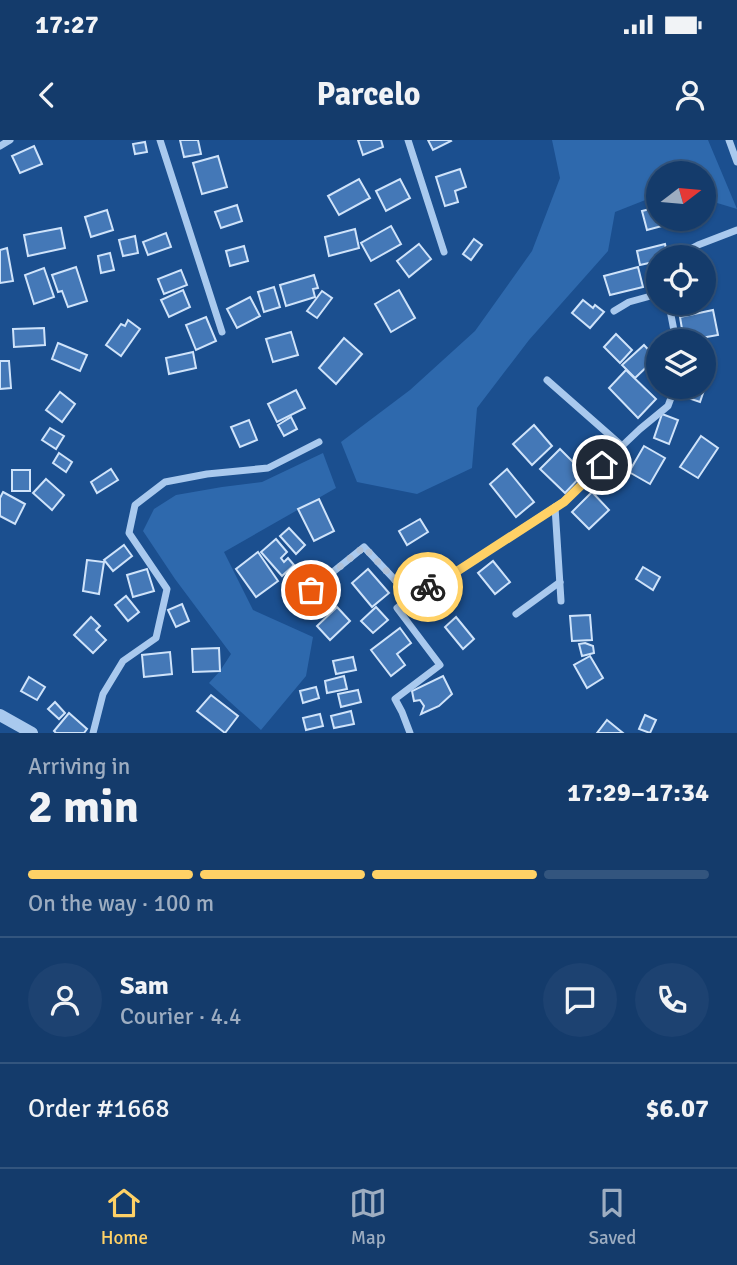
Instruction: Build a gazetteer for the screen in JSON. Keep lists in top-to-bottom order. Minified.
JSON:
{"north":"right","page":{"status":"17:27","header":"Parcelo","heading":["2 min","Arriving in","17:29–17:34"],"panel":["Sam","Courier · 4.4","Order #1668","$6.07"],"bar":"On the way · 100 m","tabs":["Home","Map","Saved"]}}
